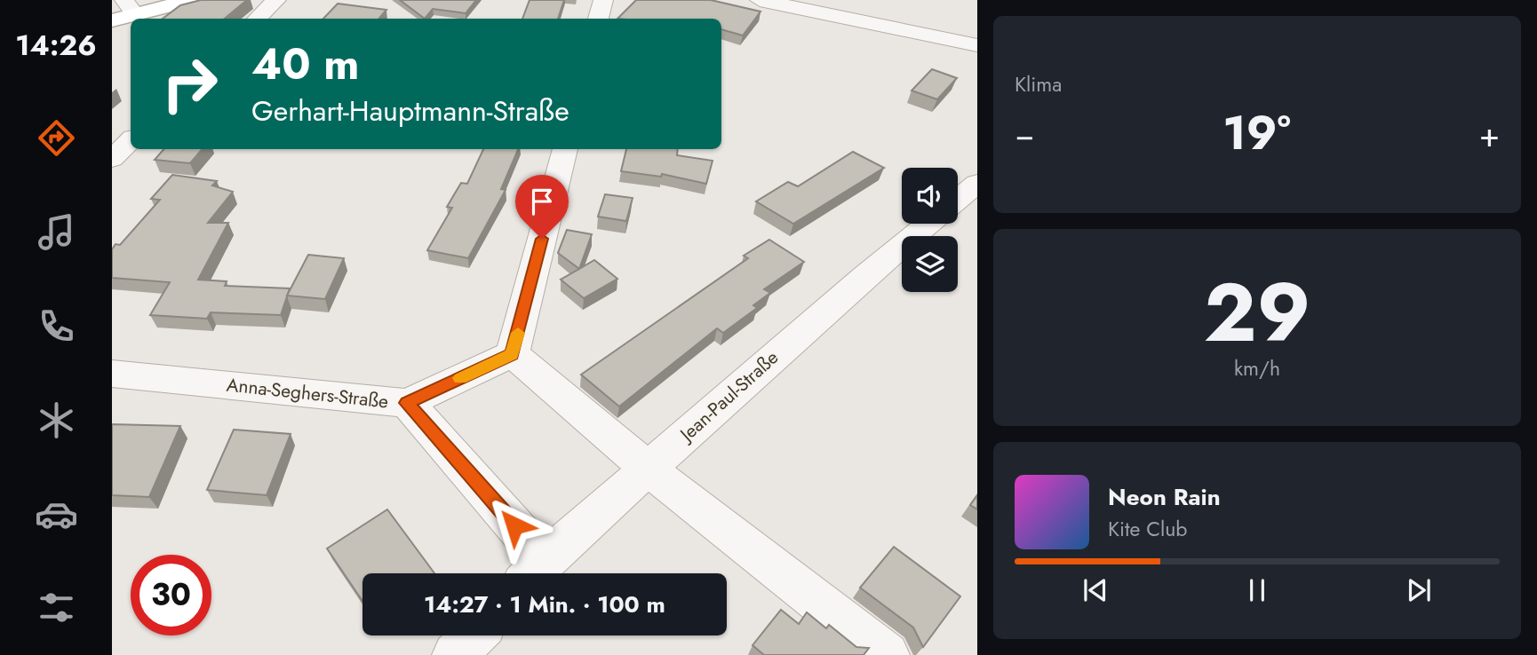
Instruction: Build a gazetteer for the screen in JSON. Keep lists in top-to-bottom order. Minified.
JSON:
{"streets":{"street":["Anna-Seghers-Straße","Jean-Paul-Straße"]},"crossings":[["Anna-Seghers-Straße","Jean-Paul-Straße"]],"page":{"tabs":"14:26","tile":["Klima",["29","km/h"]],"turn":["40 m","Gerhart-Hauptmann-Straße"],"heat":["−","19°","+"],"song":["Neon Rain","Kite Club"],"limit":"30","trip":"14:27 · 1 Min. · 100 m"}}
